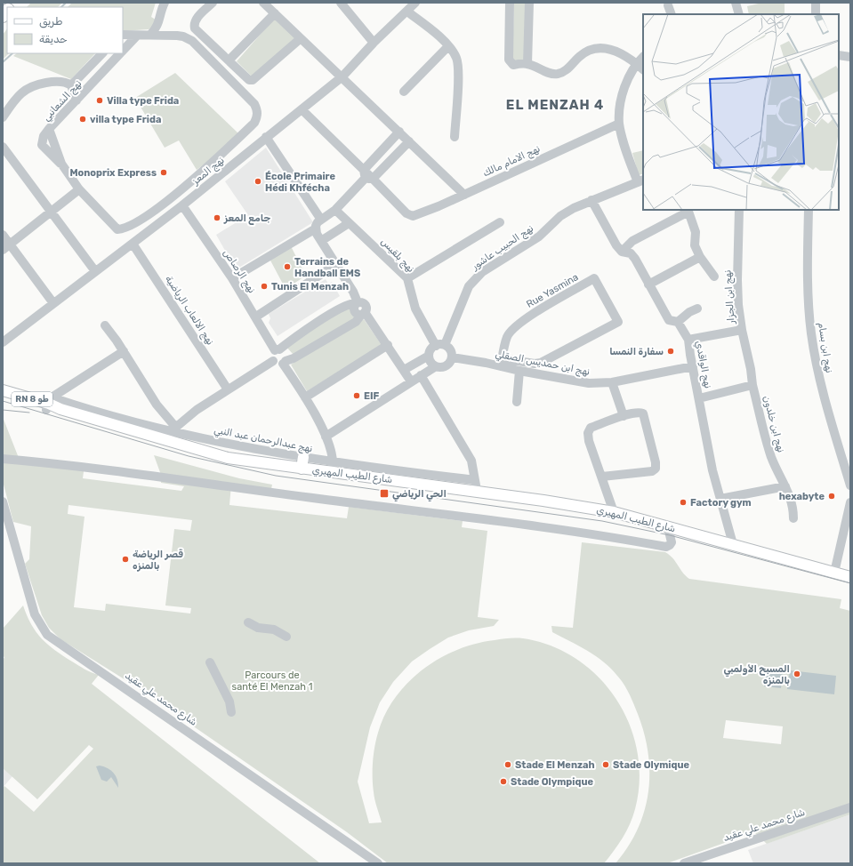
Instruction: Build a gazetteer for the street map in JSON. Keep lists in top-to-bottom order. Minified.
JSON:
{"streets":{"main road":["RN 8 طو","شارع الطيب المهيري"],"street":["نهج الشعانبي","نهج الامام مالك","نهج المعز","نهج الحبيب عاشور","نهج بلقيس","نهج الرصاص","Rue Yasmina","نهج ابن الجزار","نهج الالعاب الرياضية","نهج ابن بسام","نهج ابن حمديس الصقلي","نهج الواقدي","نهج ابن خلدون","نهج عبدالرحمان عبد النبي","شارع محمد علي عقيد"]},"crossings":[["نهج المعز","نهج الرصاص"],["نهج المعز","نهج الالعاب الرياضية"],["نهج الحبيب عاشور","نهج بلقيس"],["نهج الحبيب عاشور","نهج ابن حمديس الصقلي"],["نهج الحبيب عاشور","نهج الواقدي"],["نهج بلقيس","نهج ابن حمديس الصقلي"],["نهج الرصاص","نهج عبدالرحمان عبد النبي"],["نهج الرصاص","شارع الطيب المهيري"],["Rue Yasmina","نهج ابن حمديس الصقلي"],["نهج ابن الجزار","نهج الواقدي"],["نهج ابن حمديس الصقلي","نهج الواقدي"],["نهج الواقدي","نهج ابن خلدون"],["نهج الواقدي","شارع الطيب المهيري"],["نهج عبدالرحمان عبد النبي","شارع الطيب المهيري"]],"districts":["EL MENZAH 4"],"parks":["Parcours de santé El Menzah 1"],"places":{"other":["Villa type Frida","villa type Frida","Monoprix Express","École Primaire Hédi Khfécha","جامع المعز","Terrains de Handball EMS","Tunis El Menzah","سفارة النمسا","EIF","hexabyte","Factory gym","قصر الرياضة بالمنزه","المسبح الأولمبي بالمنزه","Stade El Menzah","Stade Olymique","Stade Olympique"],"transit":["الحي الرياضي"]},"legend":["طريق","حديقة"]}
